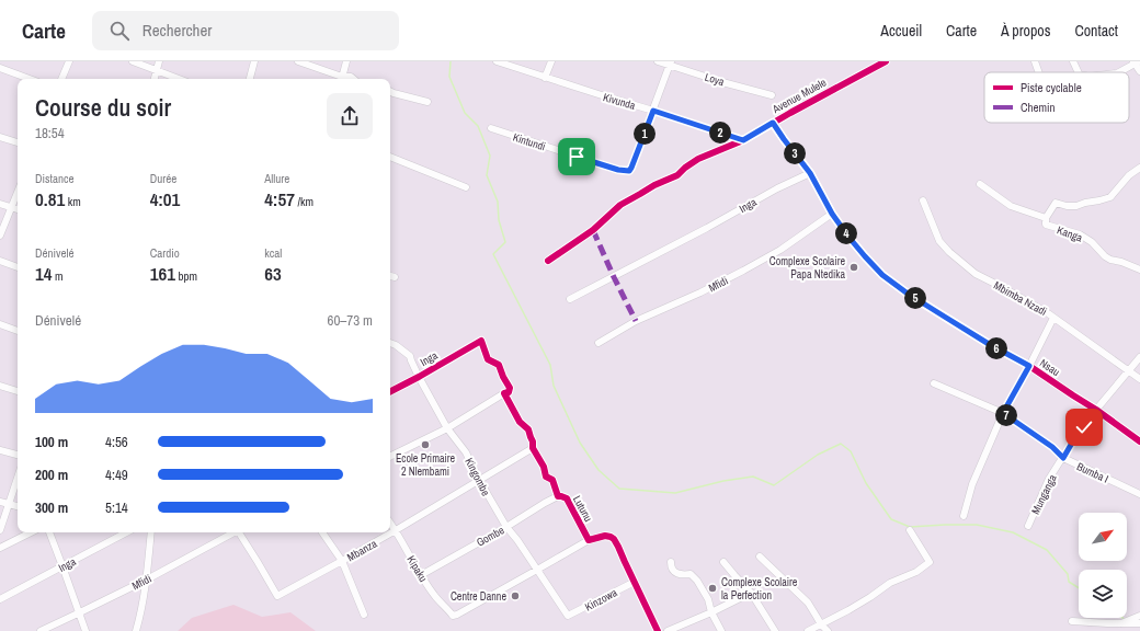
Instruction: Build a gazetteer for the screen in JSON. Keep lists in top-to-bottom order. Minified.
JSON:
{"streets":{"street":["Loya","Avenue Mulele","Kivunda","Kintundi","Inga","Kanga","Mfidi","Mbimba Nzadi","Nsau","Bumba I","Kingombe","Munganga","Lutunu","Gombe","Mbanza","Kipaku","Kinzowa"]},"crossings":[["Avenue Mulele","Kivunda"],["Avenue Mulele","Nsau"],["Kivunda","Kintundi"],["Inga","Nsau"],["Inga","Kingombe"],["Inga","Lutunu"],["Mfidi","Nsau"],["Mbimba Nzadi","Munganga"],["Nsau","Munganga"],["Bumba I","Munganga"],["Kingombe","Gombe"],["Kingombe","Mbanza"],["Kingombe","Kipaku"],["Kingombe","Kinzowa"],["Lutunu","Gombe"],["Lutunu","Mbanza"],["Gombe","Kipaku"],["Mbanza","Kipaku"]],"places":["Complexe Scolaire Papa Ntedika","Ecole Primaire 2 Nlembami","Complexe Scolaire la Perfection","Centre Danne"],"legend":["Piste cyclable","Chemin"],"north":"top right","page":{"header":"Carte","search":"Rechercher","nav":["Accueil","Carte","À propos","Contact"],"heading":["Course du soir","18:54"],"pins":["2","1","3","4","5","6","7"],"stats":[["Distance","0.81 km"],["Durée","4:01"],["Allure","4:57 /km"],["Dénivelé","14 m"],["Cardio","161 bpm"],["kcal","63"]],"chart":["Dénivelé","60–73 m"],"list":[{"name":"100 m","note":"4:56"},{"name":"200 m","note":"4:49"},{"name":"300 m","note":"5:14"}]}}
